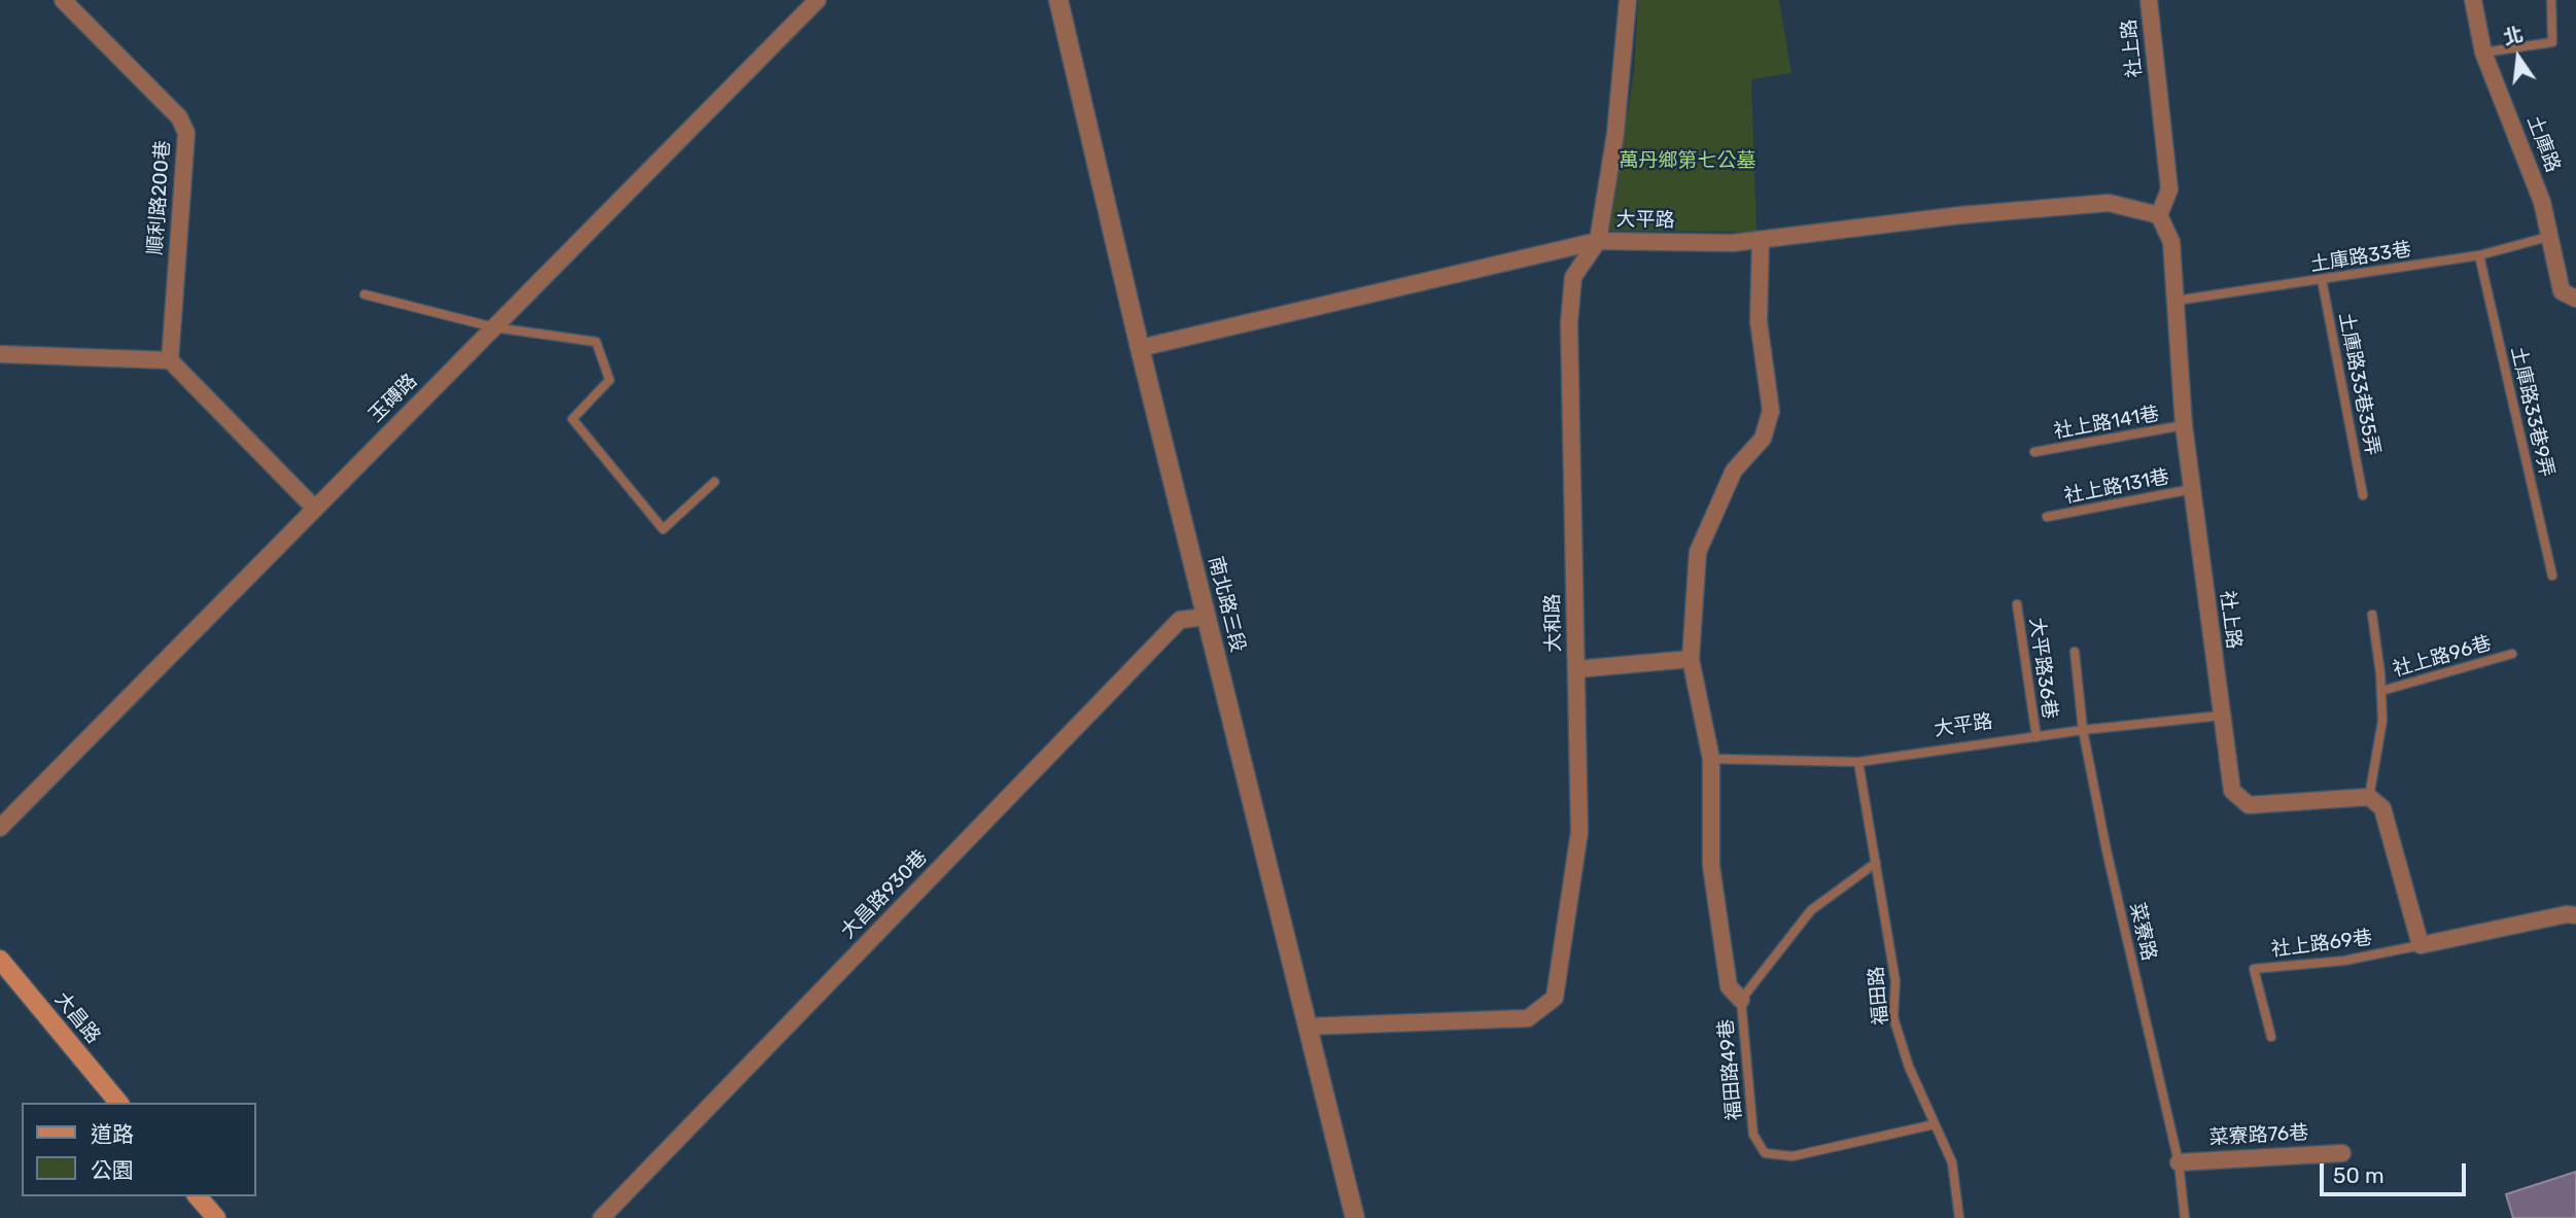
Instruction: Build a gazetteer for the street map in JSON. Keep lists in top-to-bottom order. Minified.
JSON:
{"streets":{"main road":["大昌路"],"street":["社上路","土庫路","順利路200巷","大平路","玉磚路","南北路三段","大和路","大昌路930巷","菜寮路76巷"],"lane":["土庫路33巷","土庫路33巷35弄","土庫路33巷9弄","社上路141巷","社上路131巷","社上路96巷","大平路36巷","菜寮路","社上路69巷","福田路","福田路49巷"]},"crossings":[["社上路","大平路"],["社上路","土庫路33巷"],["社上路","社上路141巷"],["社上路","社上路131巷"],["社上路","社上路96巷"],["土庫路","土庫路33巷"],["大平路","南北路三段"],["大平路","大和路"],["大平路","大平路36巷"],["大平路","菜寮路"],["大平路","福田路"],["土庫路33巷","土庫路33巷35弄"],["土庫路33巷","土庫路33巷9弄"],["南北路三段","大和路"],["南北路三段","大昌路930巷"],["菜寮路","菜寮路76巷"],["福田路","福田路49巷"]],"parks":["萬丹鄉第七公墓"],"legend":["道路","公園"],"scale_bar":"50 m","north":"top"}
